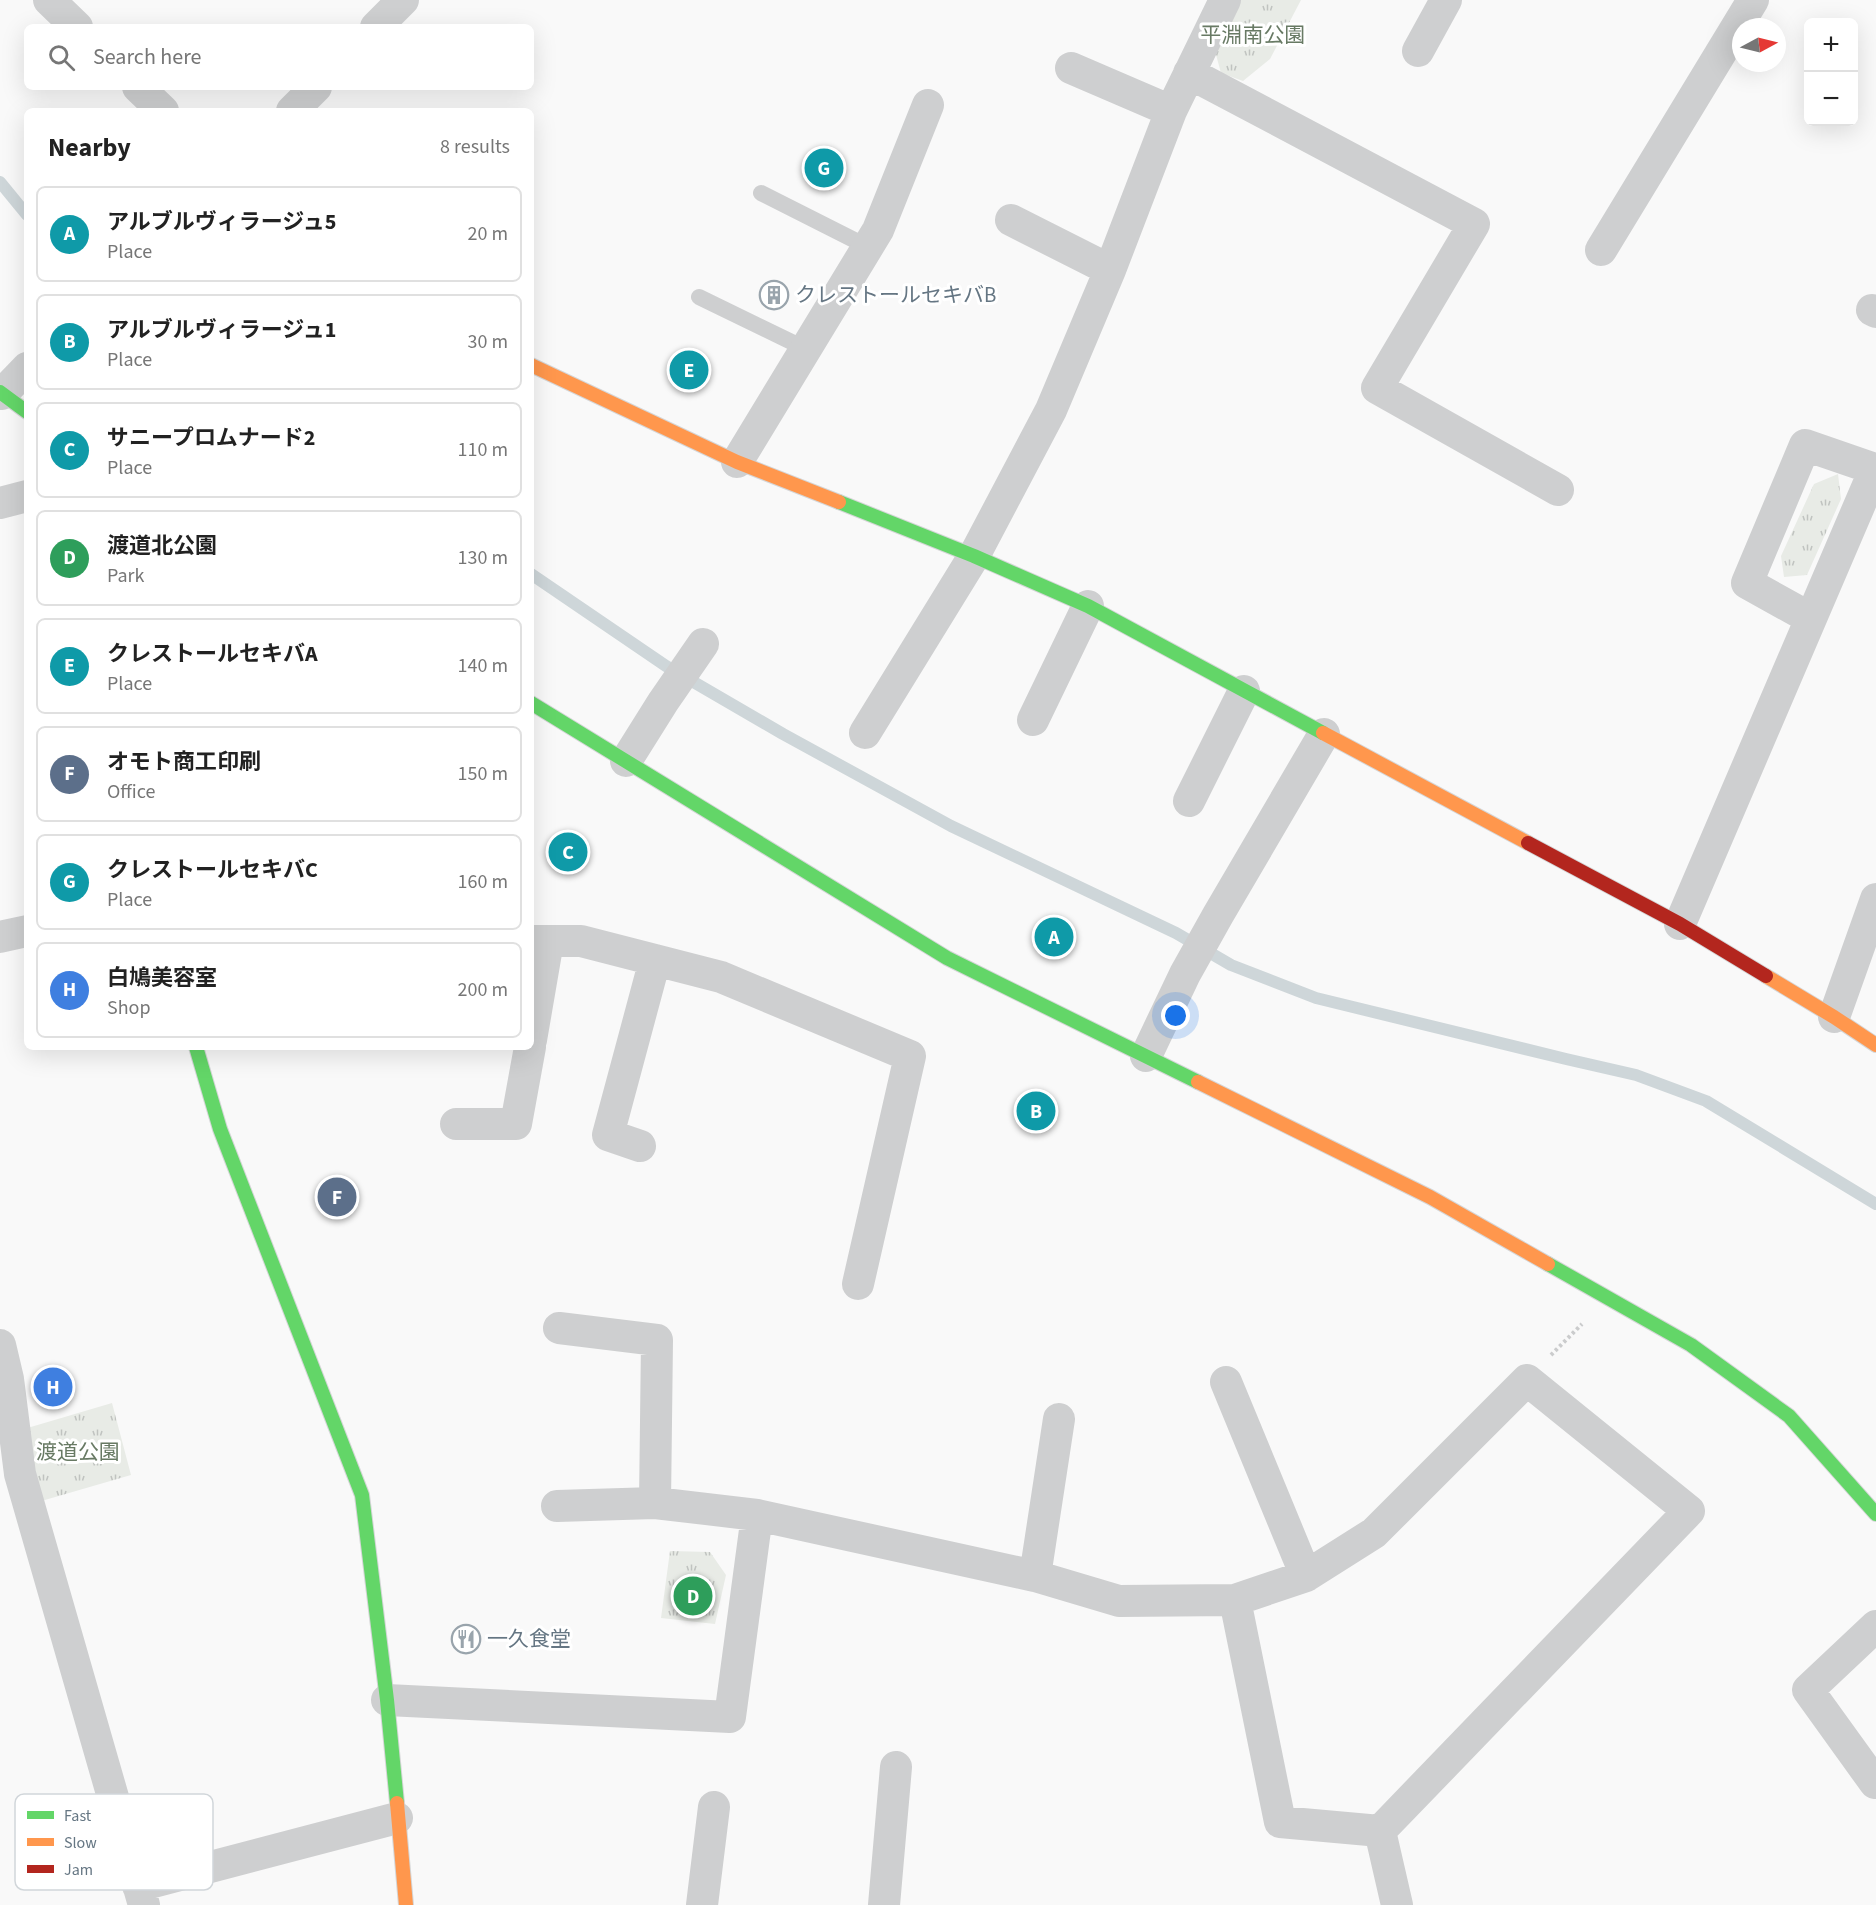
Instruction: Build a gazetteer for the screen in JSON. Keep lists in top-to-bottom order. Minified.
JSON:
{"parks":["平淵南公園","渡道公園"],"places":{"building":["クレストールセキバB"],"restaurant":["一久食堂"]},"legend":["Fast","Slow","Jam"],"north":"right","page":{"map_buttons":["+","−"],"search":"Search here","heading":["Nearby","8 results"],"pins":["G","E","C","A","B","F","H","D"],"list":[{"mark":"A","name":"アルブルヴィラージュ5","note":"Place","value":"20 m"},{"mark":"B","name":"アルブルヴィラージュ1","note":"Place","value":"30 m"},{"mark":"C","name":"サニープロムナード2","note":"Place","value":"110 m"},{"mark":"D","name":"渡道北公園","note":"Park","value":"130 m"},{"mark":"E","name":"クレストールセキバA","note":"Place","value":"140 m"},{"mark":"F","name":"オモト商工印刷","note":"Office","value":"150 m"},{"mark":"G","name":"クレストールセキバC","note":"Place","value":"160 m"},{"mark":"H","name":"白鳩美容室","note":"Shop","value":"200 m"}]}}
